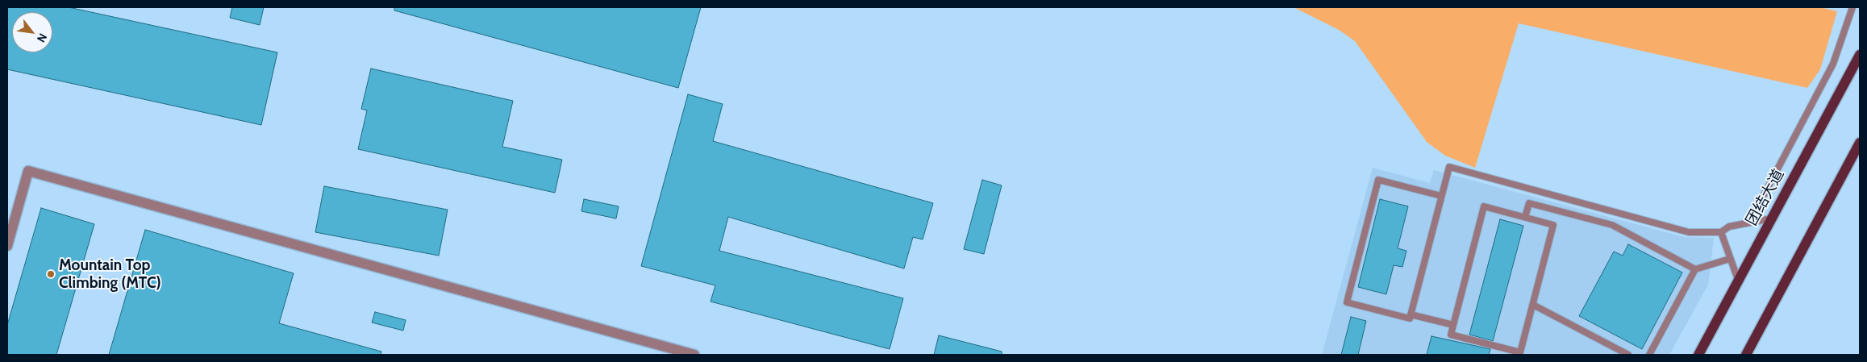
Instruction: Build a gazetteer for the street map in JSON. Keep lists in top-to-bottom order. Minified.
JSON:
{"streets":{"main road":["团结大道"]},"places":["Mountain Top Climbing (MTC)"],"north":"bottom right"}
